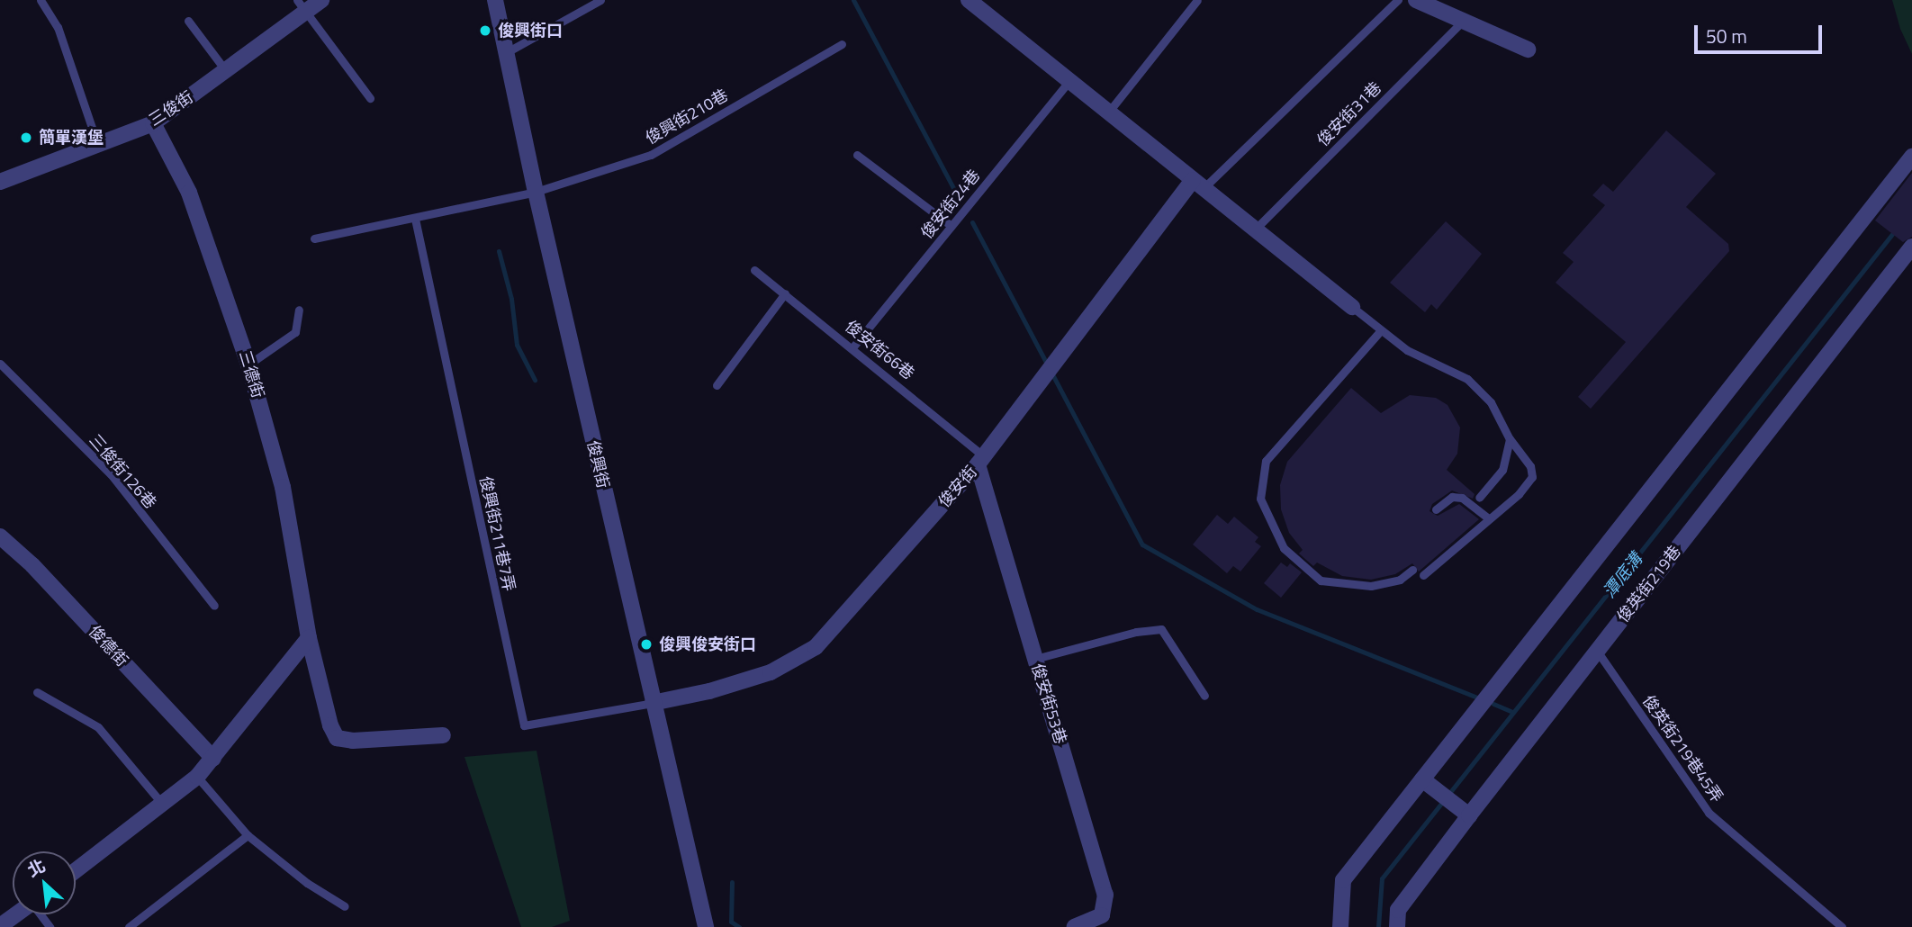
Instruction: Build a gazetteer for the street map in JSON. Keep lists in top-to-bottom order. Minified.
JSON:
{"streets":{"street":["三俊街","三德街","俊興街","俊安街","俊英街219巷","俊德街","俊安街53巷"],"lane":["俊安街31巷","俊興街210巷","俊安街24巷","俊安街66巷","三俊街126巷","俊興街211巷7弄","俊英街219巷45弄"]},"crossings":[["三俊街","三德街"],["俊興街210巷","俊興街"],["俊興街210巷","俊興街211巷7弄"],["俊安街24巷","俊安街66巷"],["俊安街66巷","俊安街"],["俊安街66巷","俊安街53巷"],["俊興街","俊安街"],["俊興街","俊興街211巷7弄"],["俊安街","俊興街211巷7弄"],["俊安街","俊安街53巷"],["俊英街219巷","俊英街219巷45弄"]],"water":["潭底溝"],"places":["俊興街口","簡單漢堡","俊興俊安街口"],"scale_bar":"50 m","north":"top left"}
